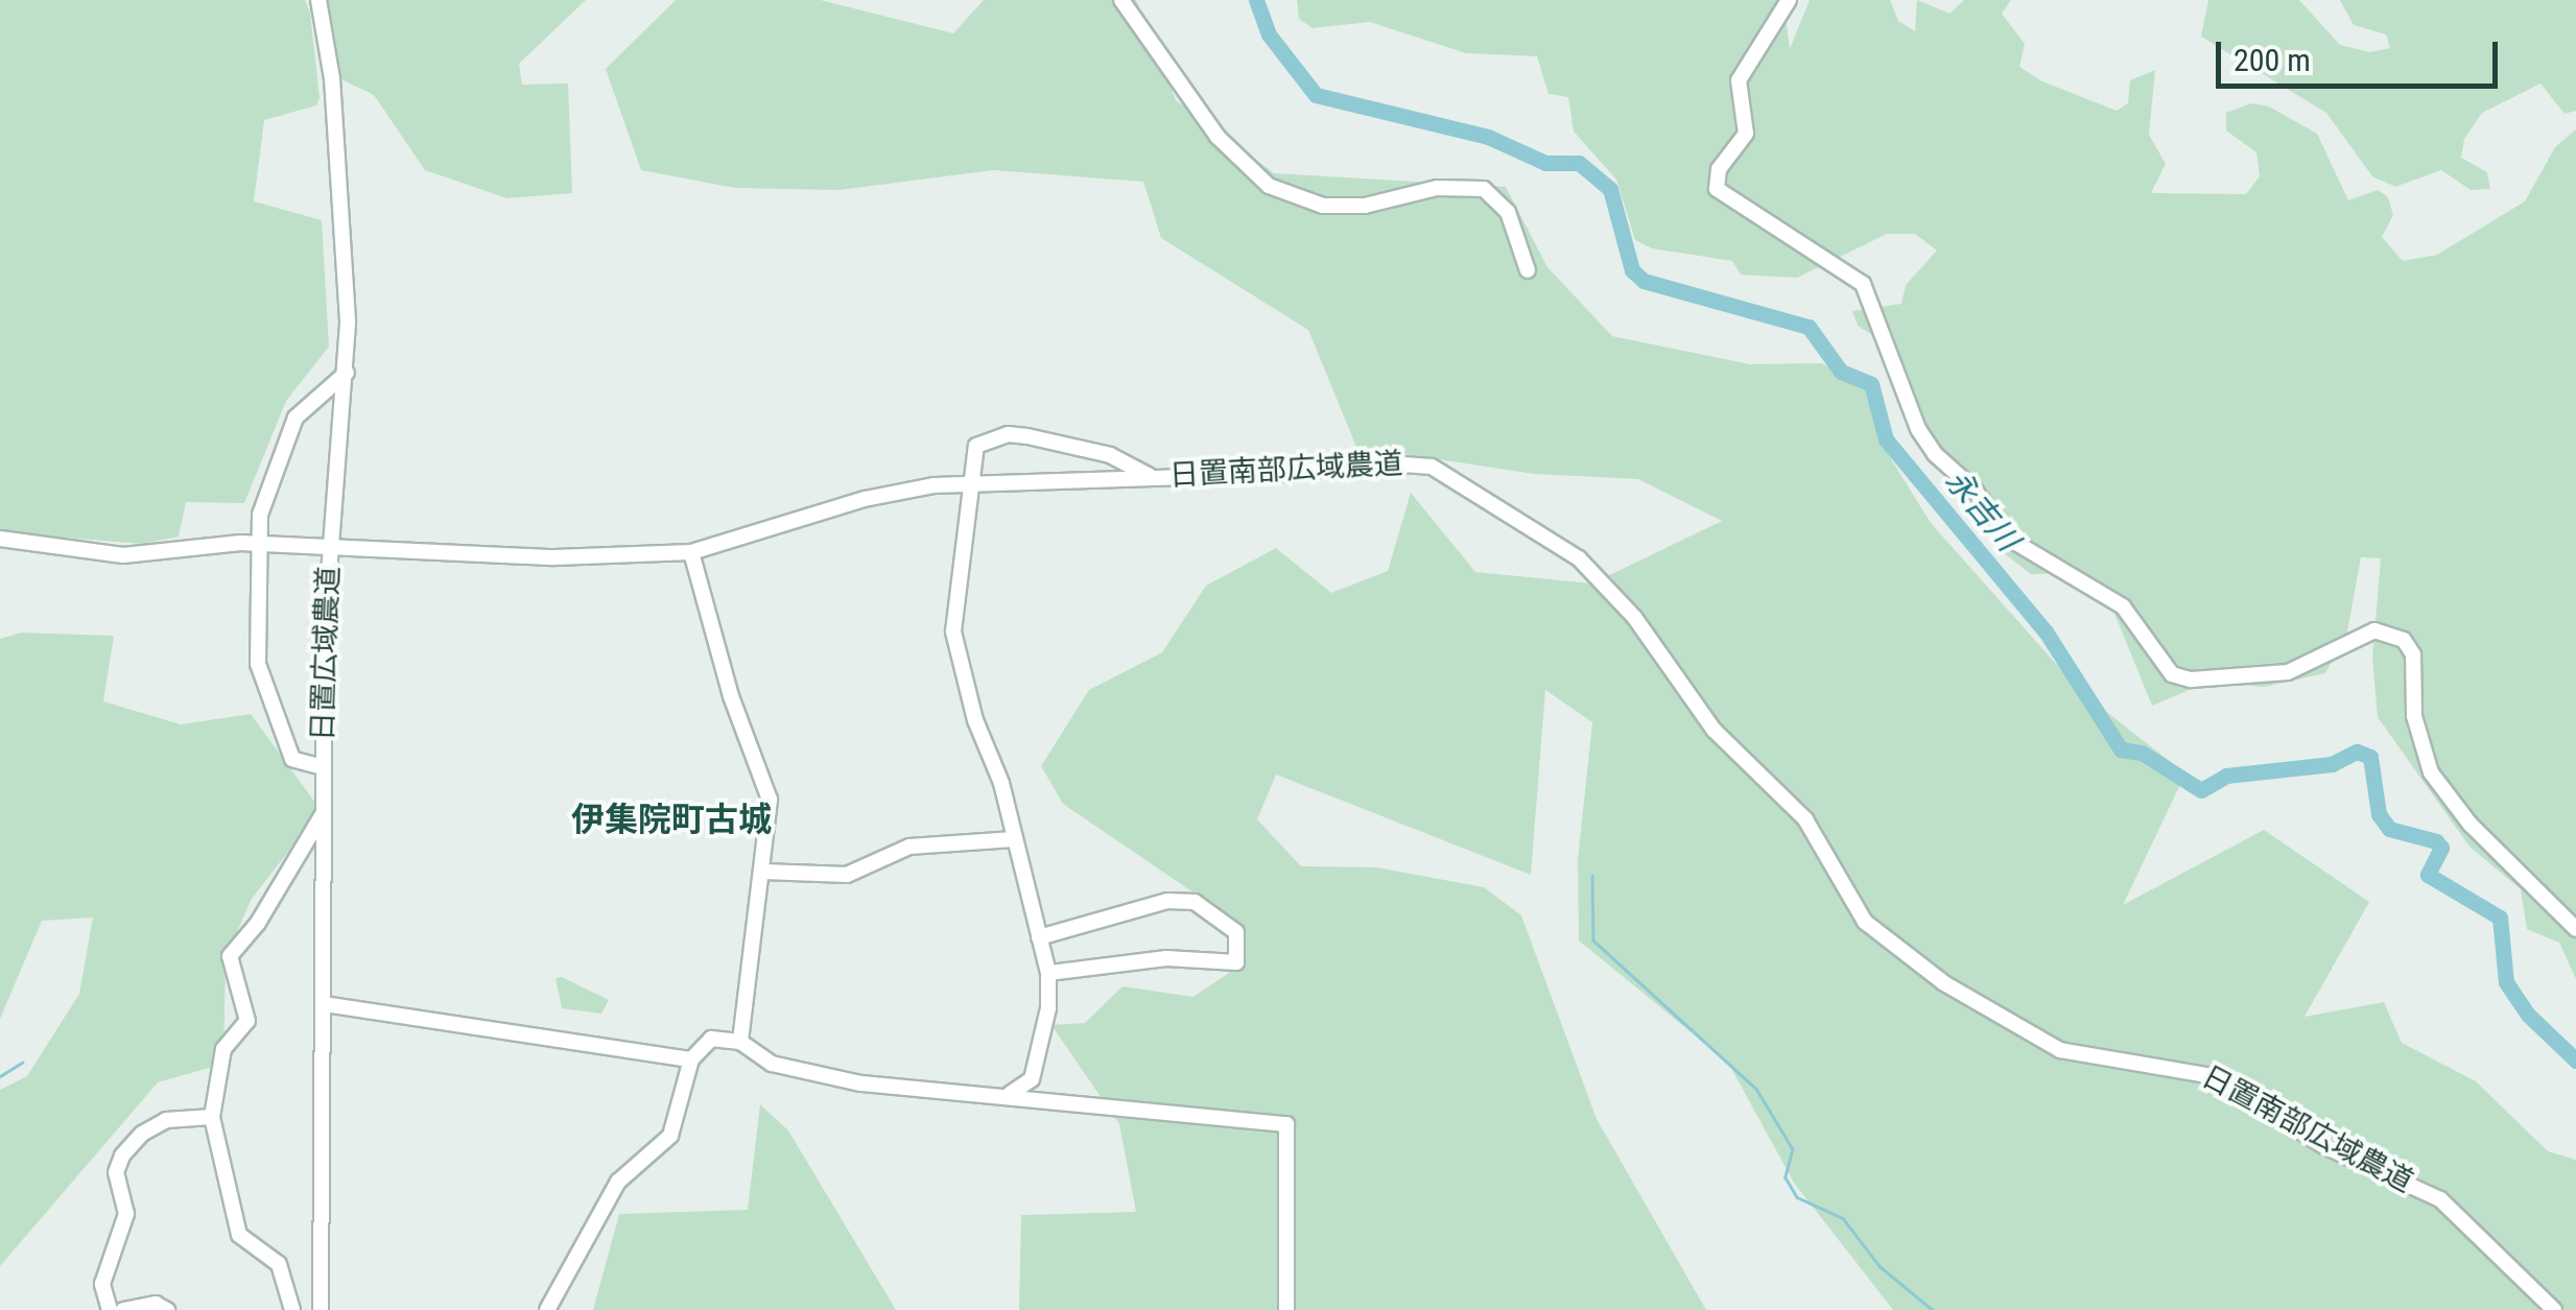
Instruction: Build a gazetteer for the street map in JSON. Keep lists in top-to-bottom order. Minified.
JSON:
{"streets":{"street":["日置南部広域農道","日置広域農道"]},"crossings":[["日置南部広域農道","日置広域農道"]],"districts":["伊集院町古城"],"water":["永吉川"],"scale_bar":"200 m"}
